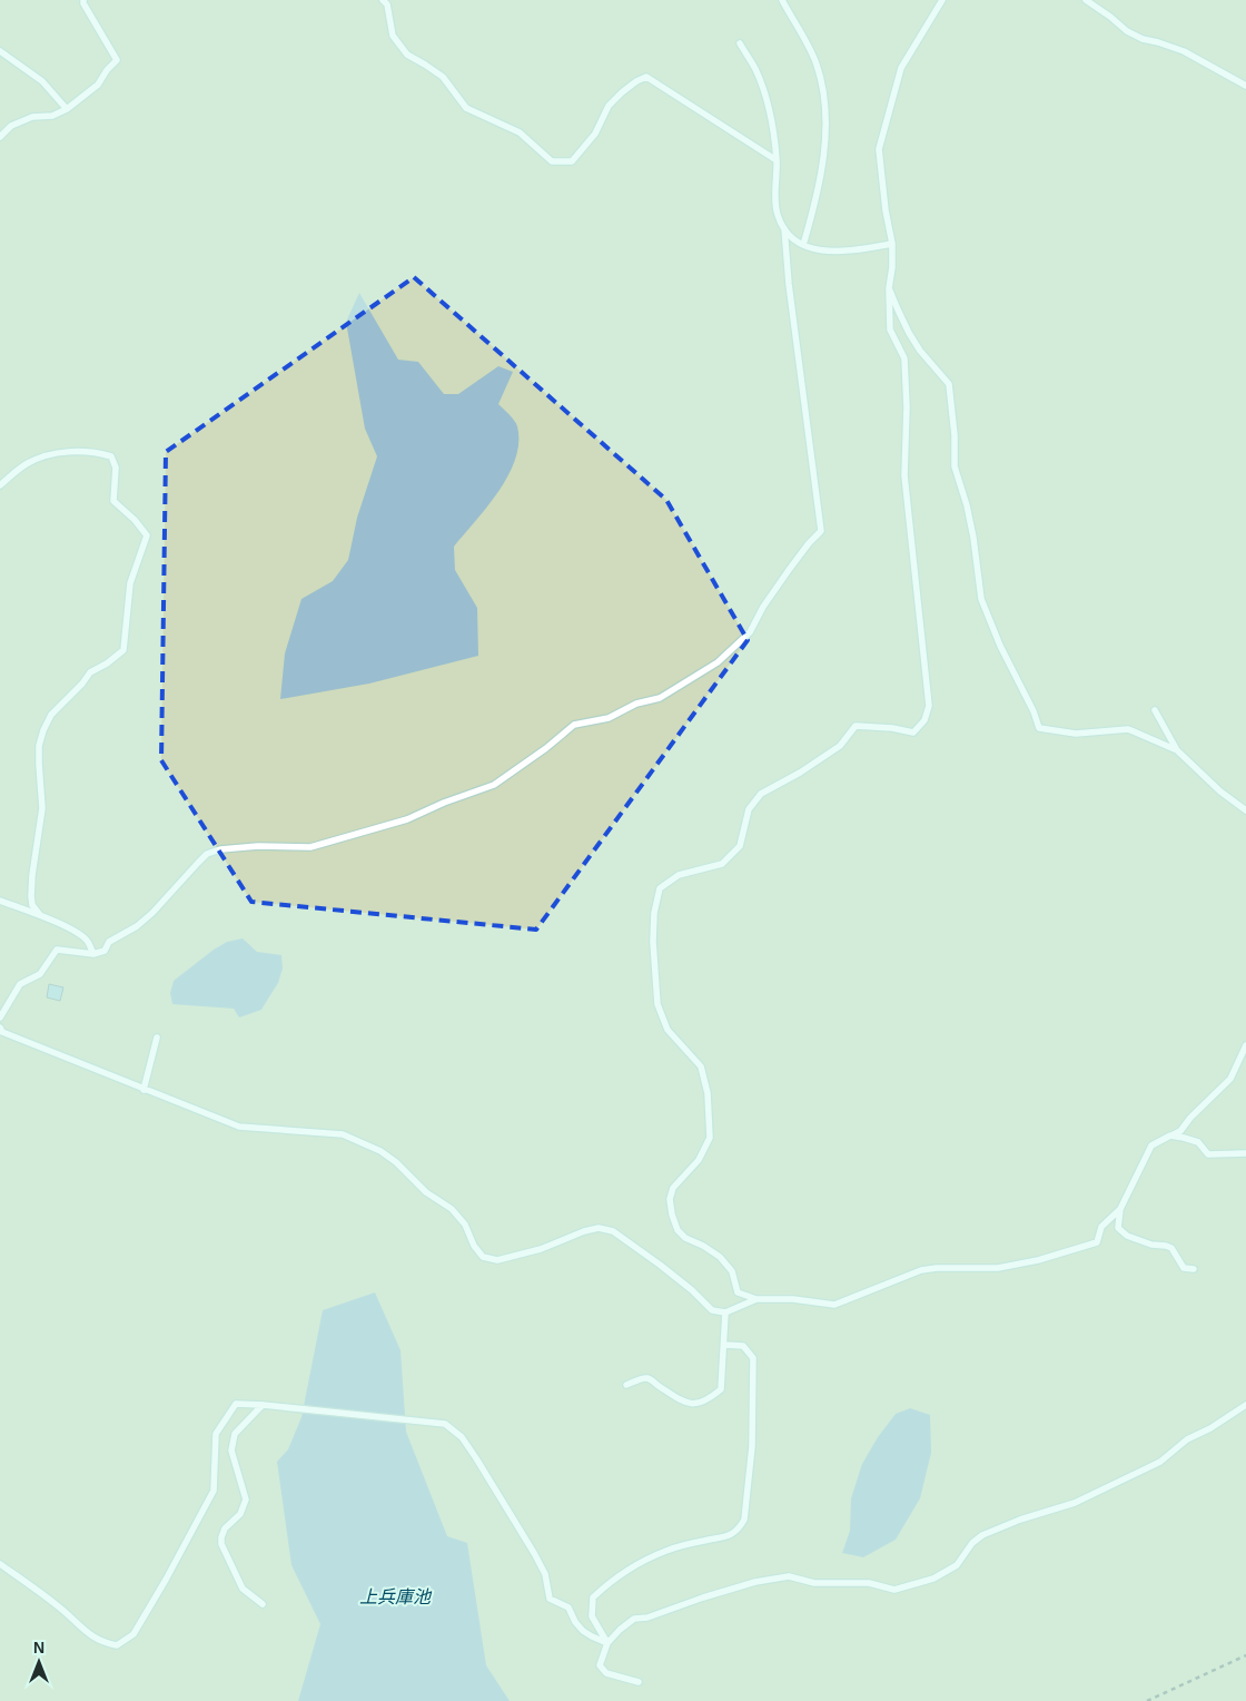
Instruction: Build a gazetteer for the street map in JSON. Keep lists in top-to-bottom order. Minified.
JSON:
{"water":["上兵庫池"],"north":"top"}
